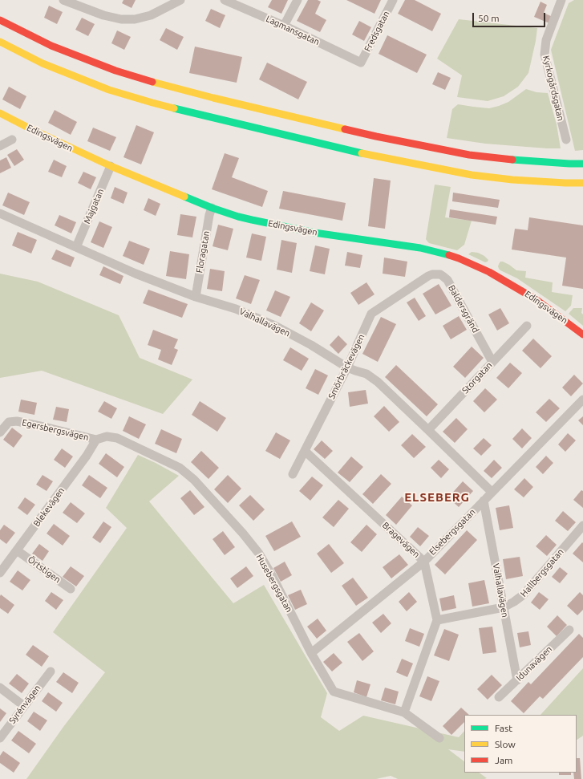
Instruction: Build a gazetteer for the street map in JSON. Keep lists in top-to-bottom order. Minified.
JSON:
{"streets":{"main road":["Edingsvägen"],"street":["Lagmansgatan","Fredsgatan","Kyrkogårdsgatan","Majgatan","Floragatan","Baldersgränd","Valhallavägen","Smörbräckevägen","Storgatan","Egersbergsvägen","Blekevägen","Elsebergsgatan","Bragevägen","Örtstigen","Hallbergsgatan","Husebergsgatan","Idunavägen","Syrénvägen"]},"crossings":[["Lagmansgatan","Fredsgatan"],["Edingsvägen","Majgatan"],["Edingsvägen","Floragatan"],["Majgatan","Valhallavägen"],["Floragatan","Valhallavägen"],["Baldersgränd","Smörbräckevägen"],["Baldersgränd","Storgatan"],["Valhallavägen","Smörbräckevägen"],["Valhallavägen","Storgatan"],["Valhallavägen","Elsebergsgatan"],["Valhallavägen","Hallbergsgatan"],["Valhallavägen","Idunavägen"],["Smörbräckevägen","Bragevägen"],["Egersbergsvägen","Blekevägen"],["Egersbergsvägen","Husebergsgatan"],["Blekevägen","Örtstigen"],["Blekevägen","Husebergsgatan"],["Elsebergsgatan","Bragevägen"],["Elsebergsgatan","Husebergsgatan"],["Bragevägen","Hallbergsgatan"]],"districts":["ELSEBERG"],"legend":["Fast","Slow","Jam"],"scale_bar":"50 m"}
